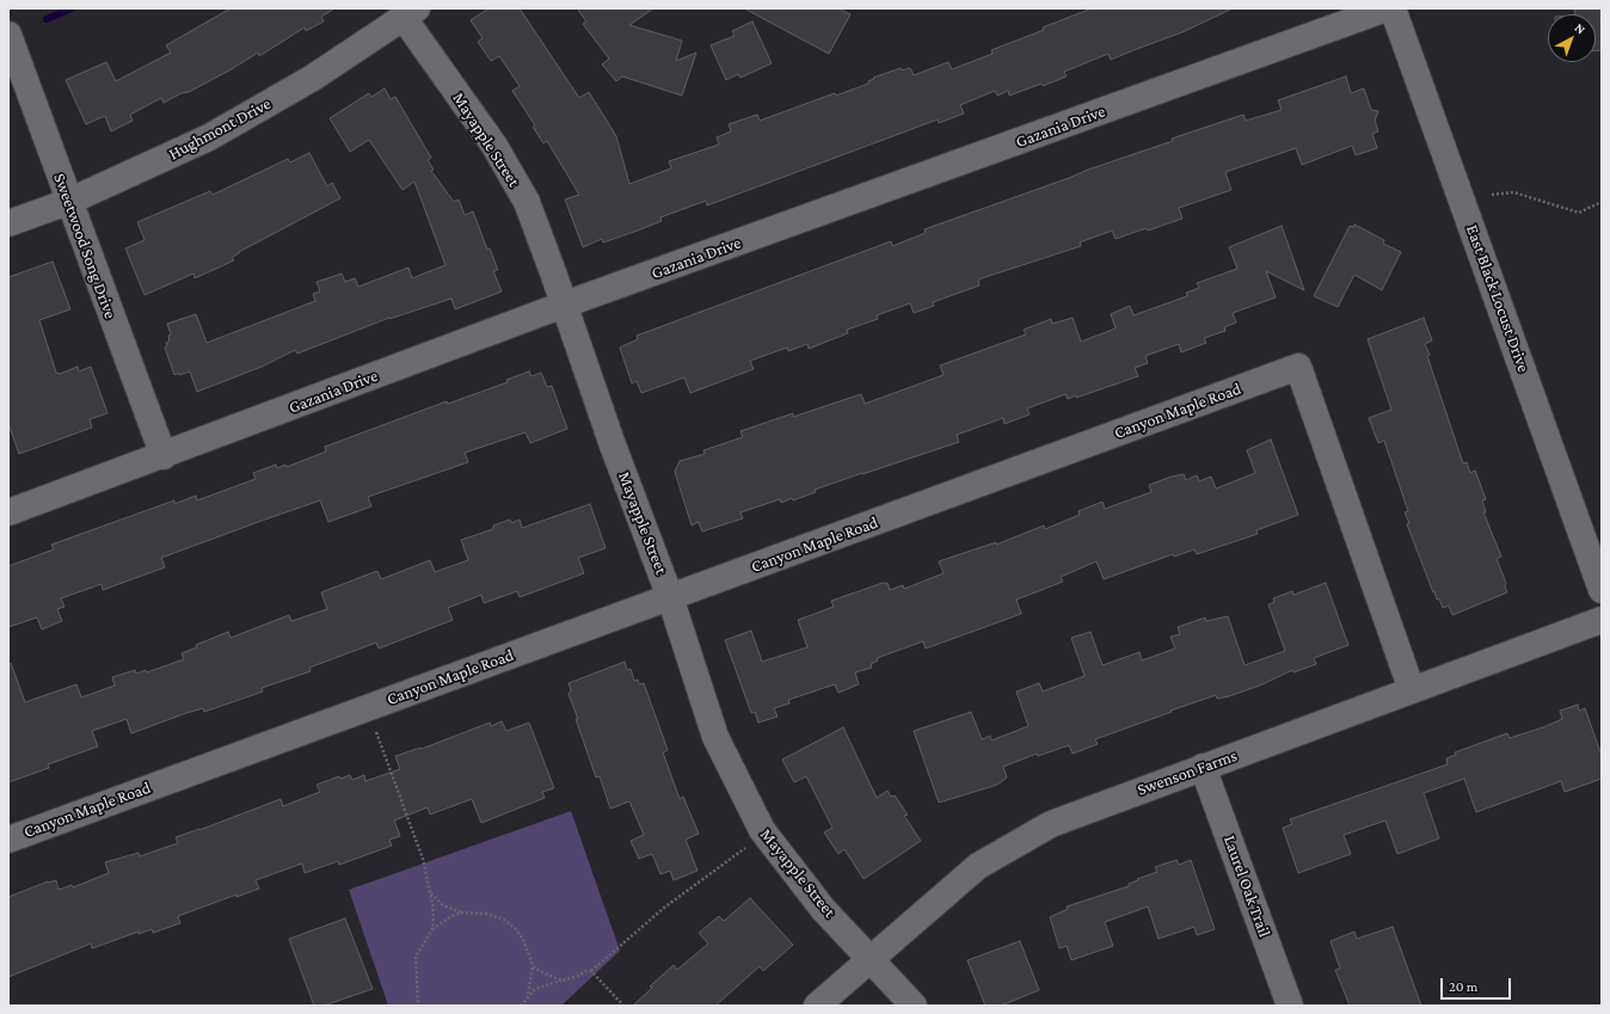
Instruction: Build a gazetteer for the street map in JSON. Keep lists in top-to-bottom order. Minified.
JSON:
{"streets":{"street":["Gazania Drive","Hughmont Drive","Mayapple Street","Sweetwood Song Drive","East Black Locust Drive","Canyon Maple Road","Swenson Farms","Laurel Oak Trail"]},"crossings":[["Gazania Drive","Mayapple Street"],["Gazania Drive","Sweetwood Song Drive"],["Hughmont Drive","Mayapple Street"],["Hughmont Drive","Sweetwood Song Drive"],["Mayapple Street","Canyon Maple Road"],["Mayapple Street","Swenson Farms"],["Canyon Maple Road","Swenson Farms"],["Swenson Farms","Laurel Oak Trail"]],"scale_bar":"20 m","north":"top right"}
